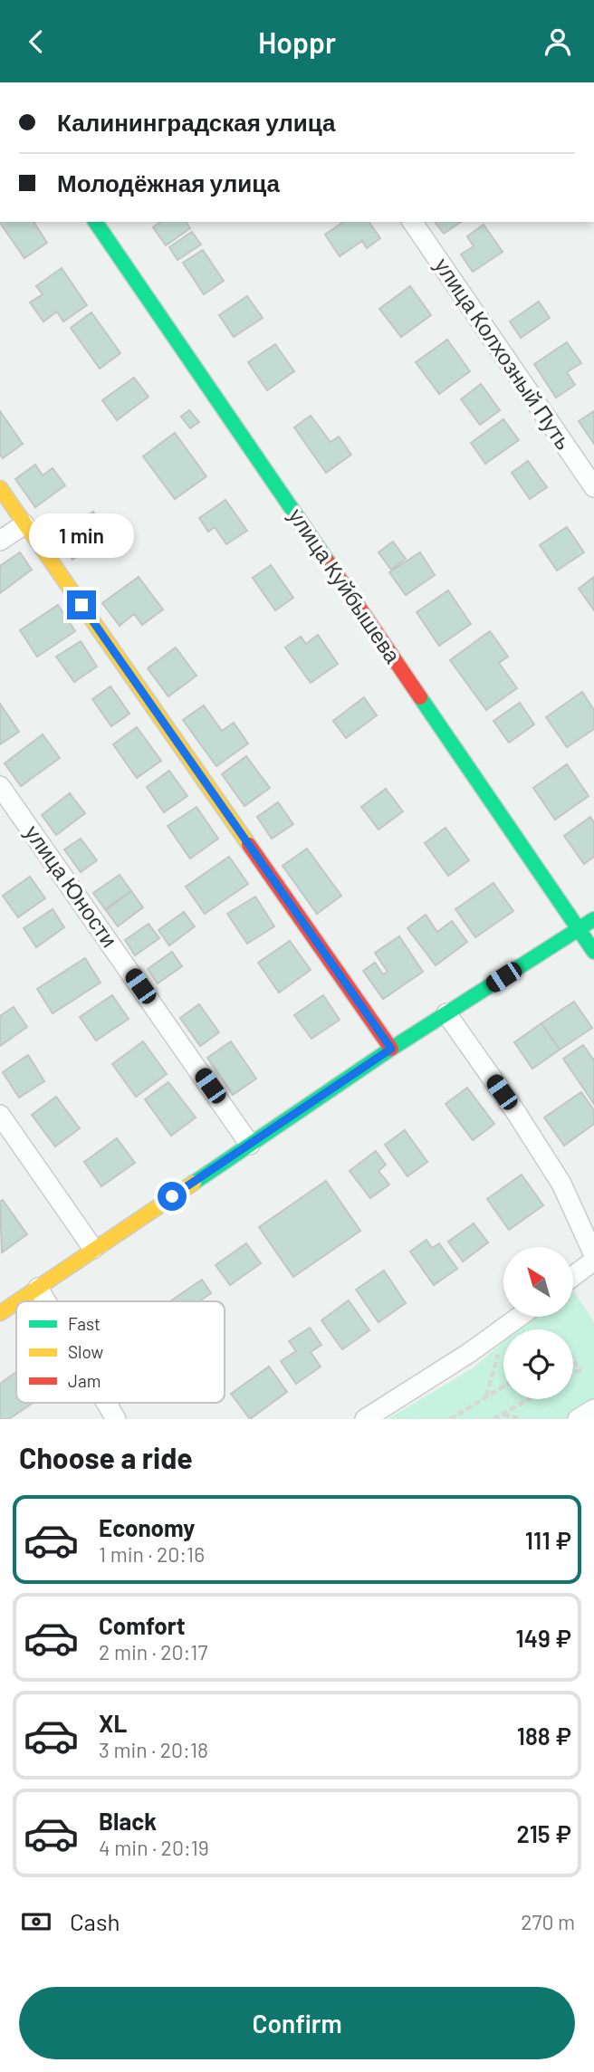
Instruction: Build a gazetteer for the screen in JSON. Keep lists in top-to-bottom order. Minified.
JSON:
{"streets":{"street":["улица Колхозный Путь","улица Куйбышева","улица Юности"]},"legend":["Fast","Slow","Jam"],"north":"top left","page":{"header":"Hoppr","banner":["Калининградская улица","Молодёжная улица"],"bubble":"1 min","heading":"Choose a ride","list":[{"name":"Economy","note":"1 min · 20:16","value":"111 ₽"},{"name":"Comfort","note":"2 min · 20:17","value":"149 ₽"},{"name":"XL","note":"3 min · 20:18","value":"188 ₽"},{"name":"Black","note":"4 min · 20:19","value":"215 ₽"}],"pay":["Cash","270 m"],"buttons":"Confirm"}}
